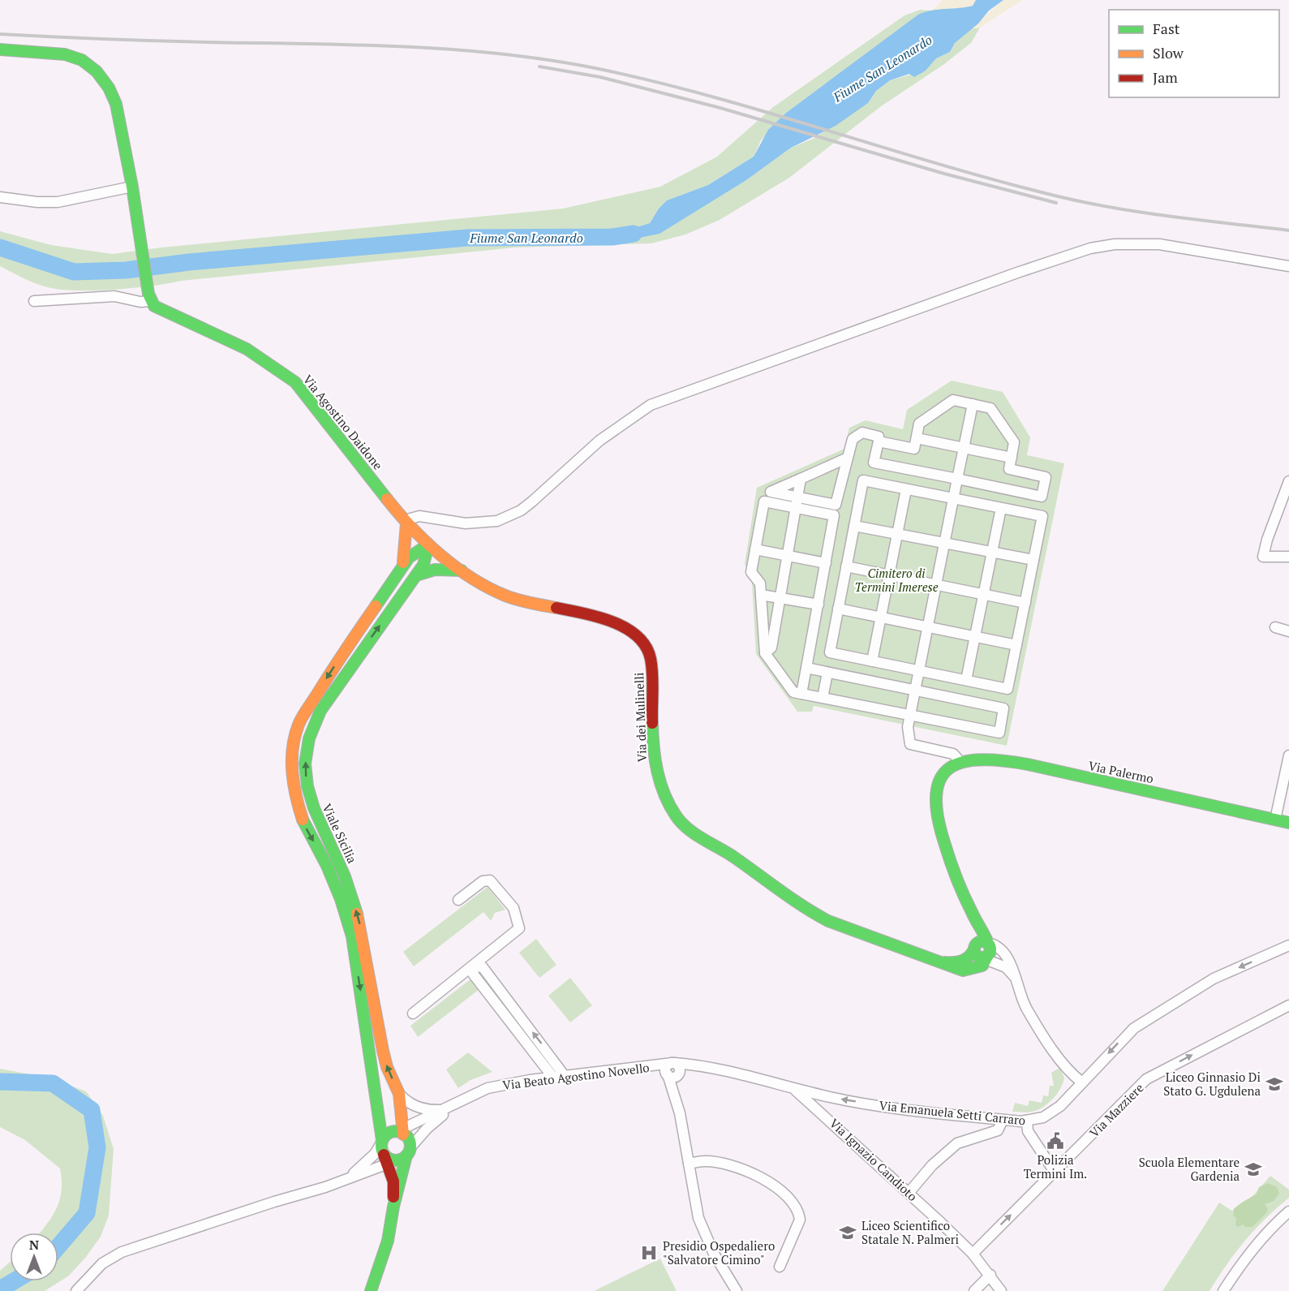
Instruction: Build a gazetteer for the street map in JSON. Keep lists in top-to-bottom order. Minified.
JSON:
{"streets":{"main road":["Via Agostino Daidone","Via dei Mulinelli","Via Palermo","Viale Sicilia"],"street":["Via Beato Agostino Novello","Via Mazziere","Via Emanuela Setti Carraro","Via Ignazio Candioto"]},"crossings":[["Via Agostino Daidone","Via dei Mulinelli"],["Via Agostino Daidone","Viale Sicilia"],["Via dei Mulinelli","Via Palermo"],["Via dei Mulinelli","Viale Sicilia"],["Via Beato Agostino Novello","Via Emanuela Setti Carraro"],["Via Beato Agostino Novello","Via Ignazio Candioto"],["Via Mazziere","Via Ignazio Candioto"],["Via Emanuela Setti Carraro","Via Ignazio Candioto"]],"one_way":["Via Mazziere","Via Emanuela Setti Carraro"],"water":["Fiume San Leonardo"],"parks":["Cimitero di Termini Imerese"],"places":{"school or university":["Liceo Ginnasio Di Stato G. Ugdulena","Scuola Elementare Gardenia","Liceo Scientifico Statale N. Palmeri"],"public building":["Polizia Termini Im."],"hospital":["Presidio Ospedaliero \"Salvatore Cimino\""]},"legend":["Fast","Slow","Jam"],"north":"top"}
